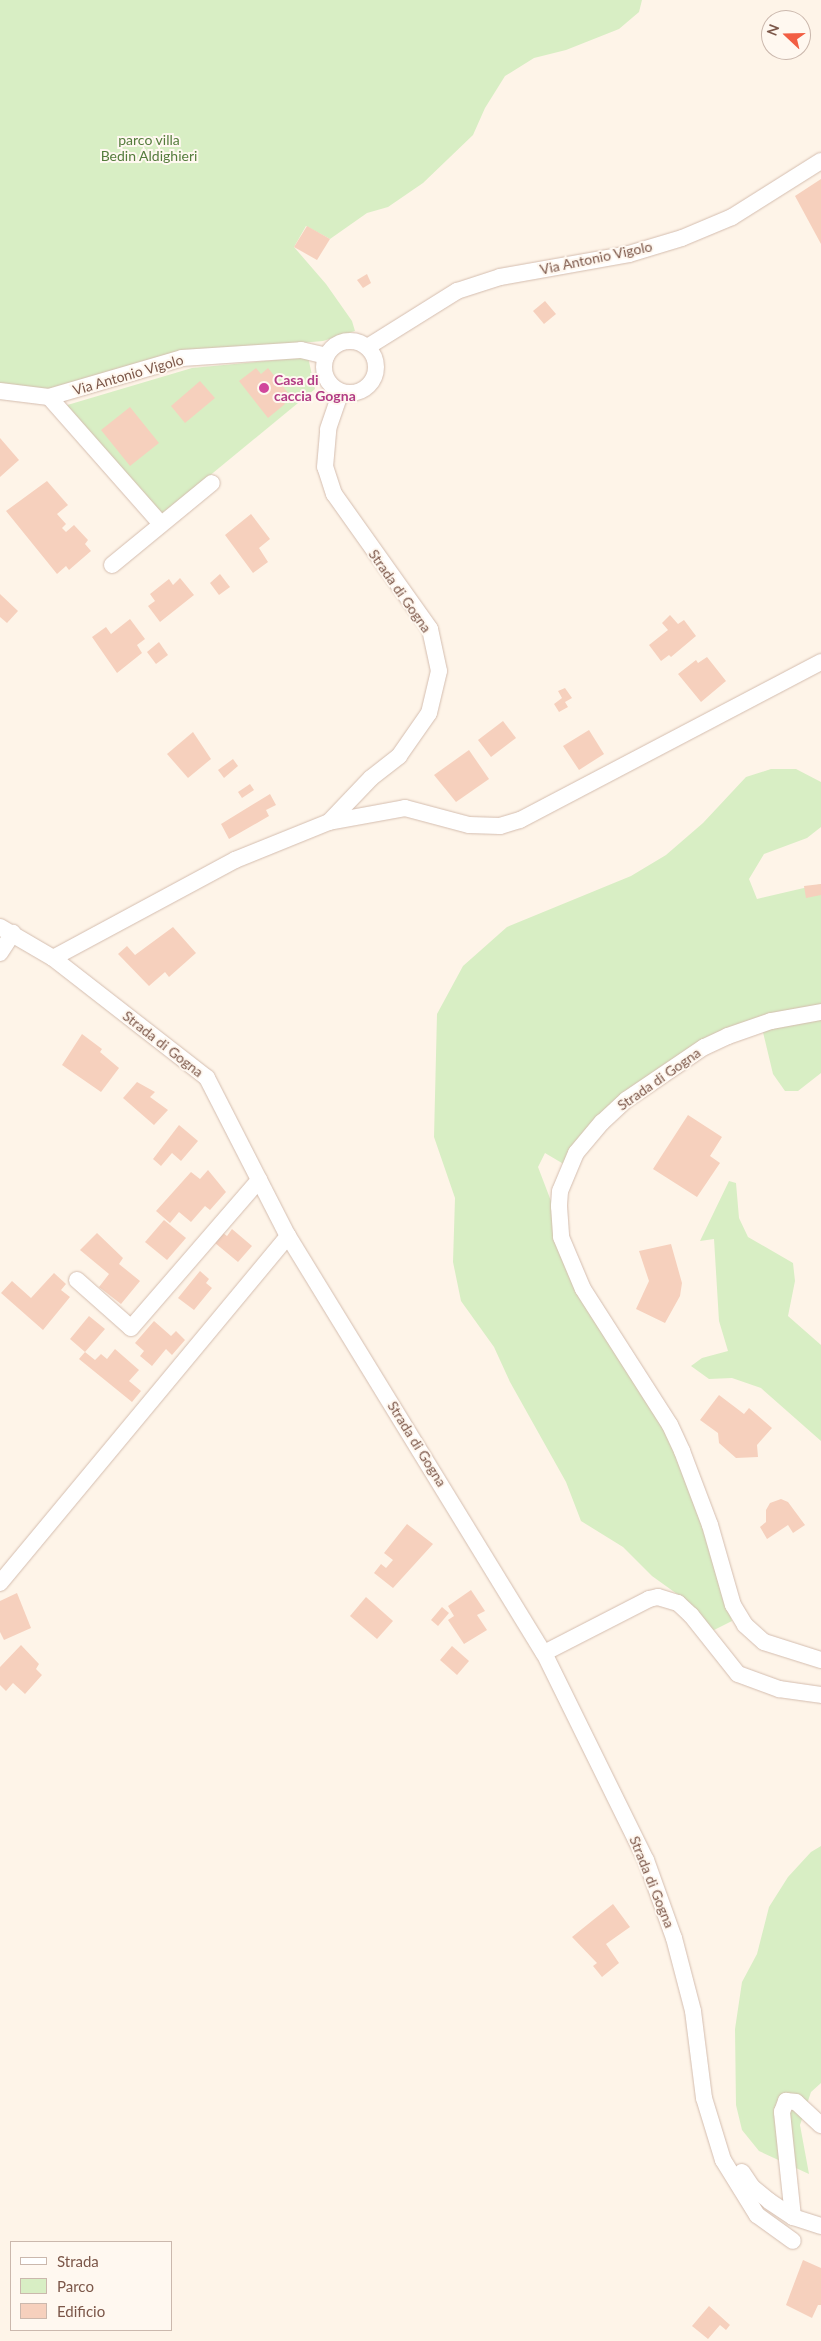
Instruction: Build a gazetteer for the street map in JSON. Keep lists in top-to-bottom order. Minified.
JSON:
{"streets":{"street":["Via Antonio Vigolo","Strada di Gogna"]},"crossings":[["Via Antonio Vigolo","Strada di Gogna"]],"parks":["parco villa Bedin Aldighieri"],"places":["Casa di caccia Gogna"],"legend":["Strada","Parco","Edificio"],"north":"left"}
